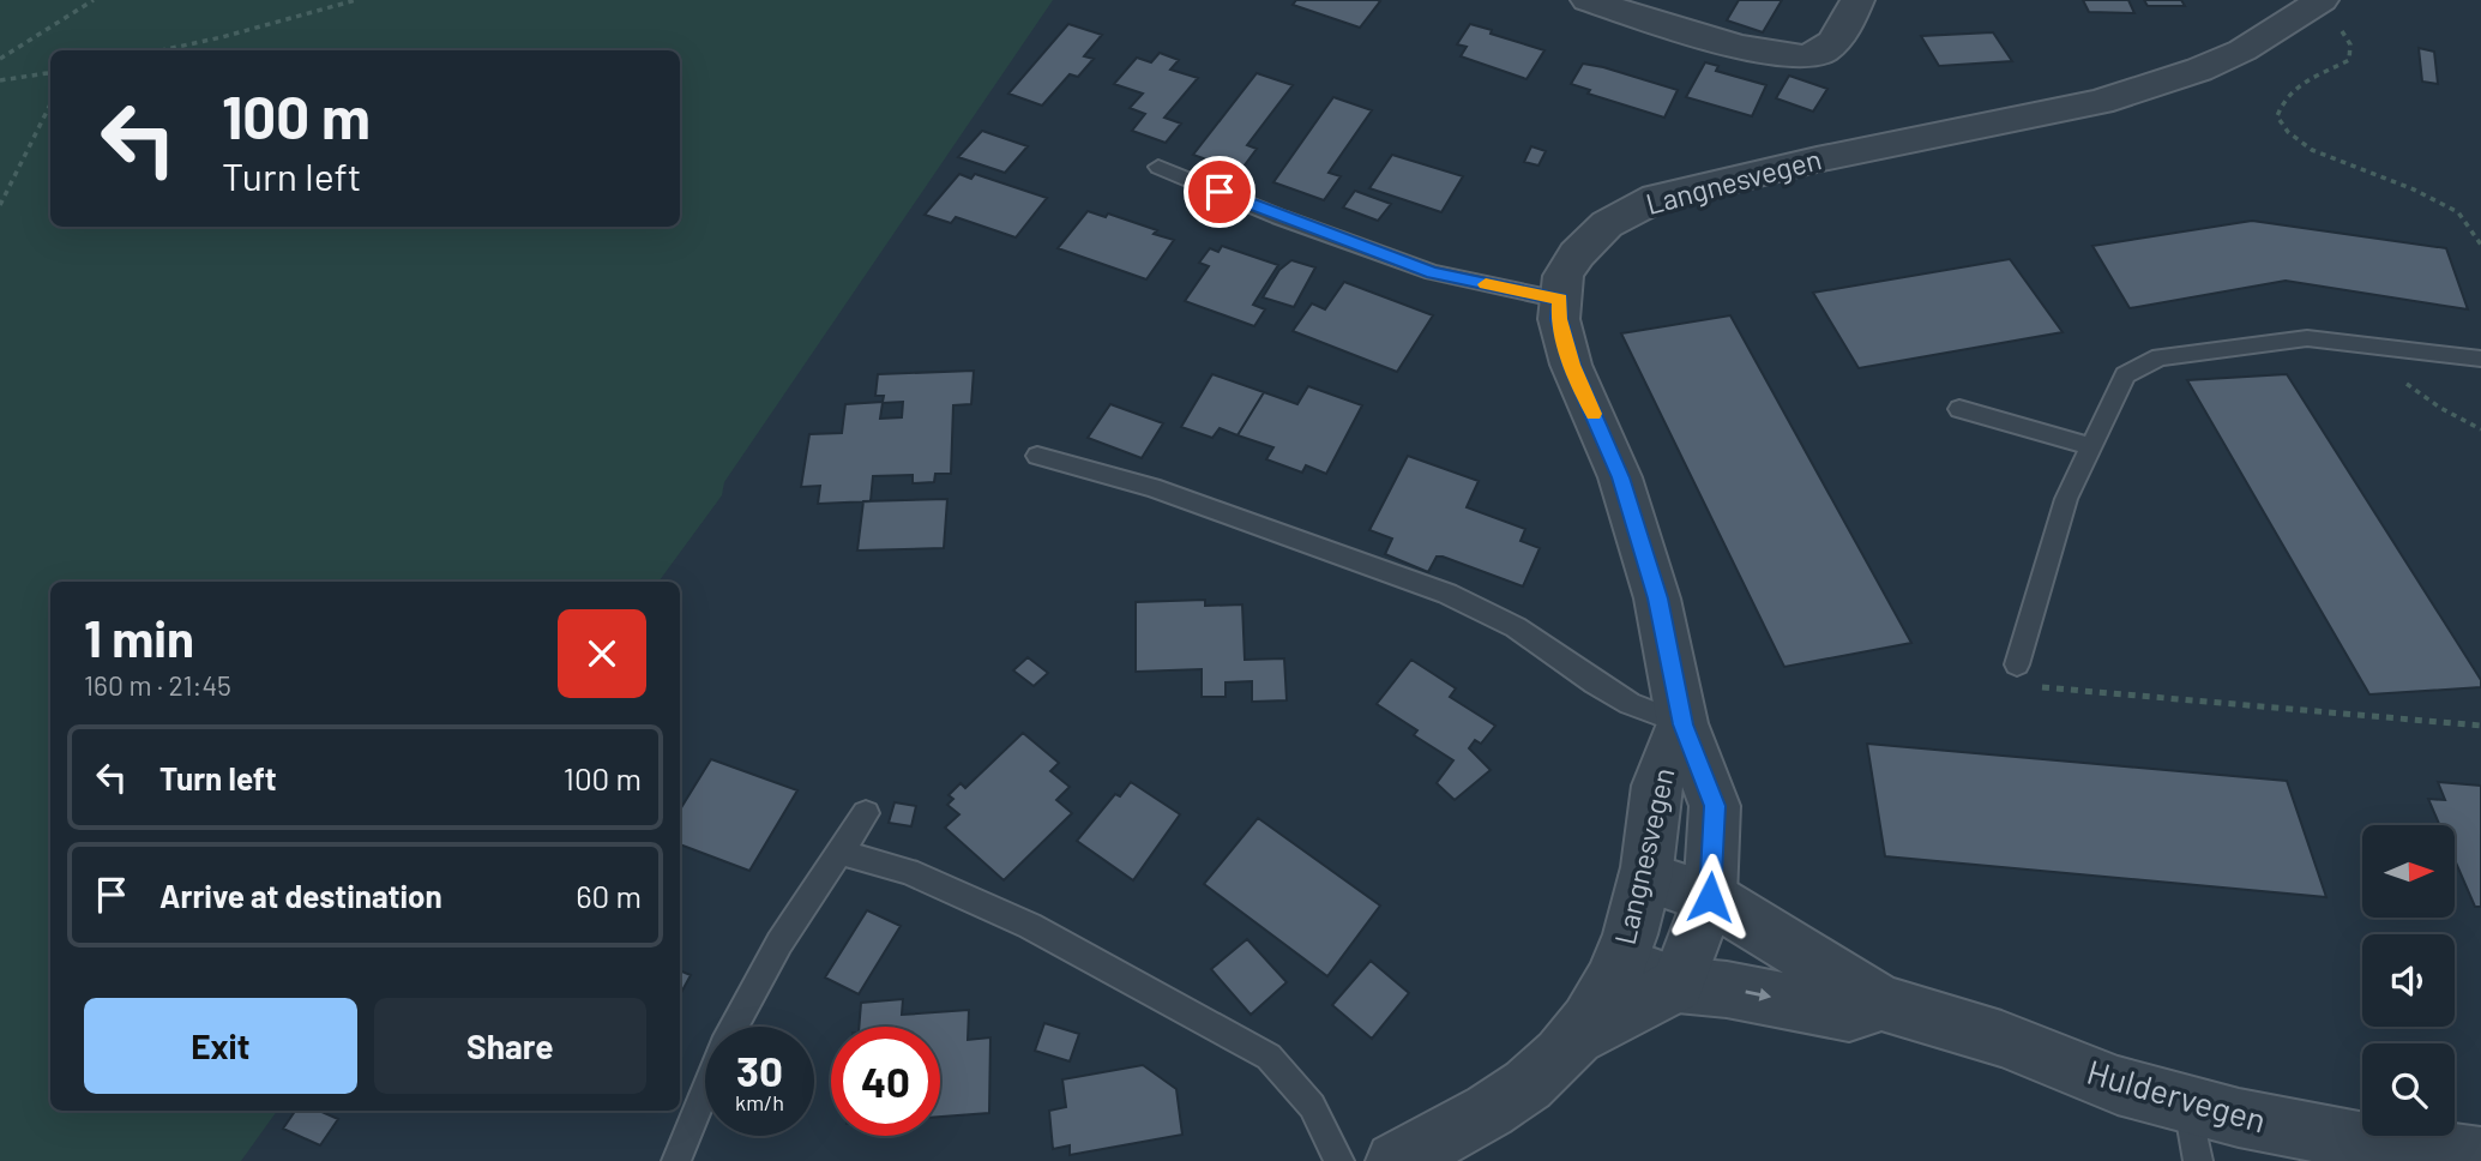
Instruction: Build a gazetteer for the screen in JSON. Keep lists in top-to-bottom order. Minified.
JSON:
{"streets":{"street":["Langnesvegen","Huldervegen"]},"crossings":[["Langnesvegen","Huldervegen"]],"north":"right","page":{"turn":["100 m","Turn left"],"heading":["1 min","160 m · 21:45"],"list":[{"name":"Turn left","value":"100 m"},{"name":"Arrive at destination","value":"60 m"}],"buttons":["Exit","Share"],"speed":"30 km/h","limit":"40"}}
